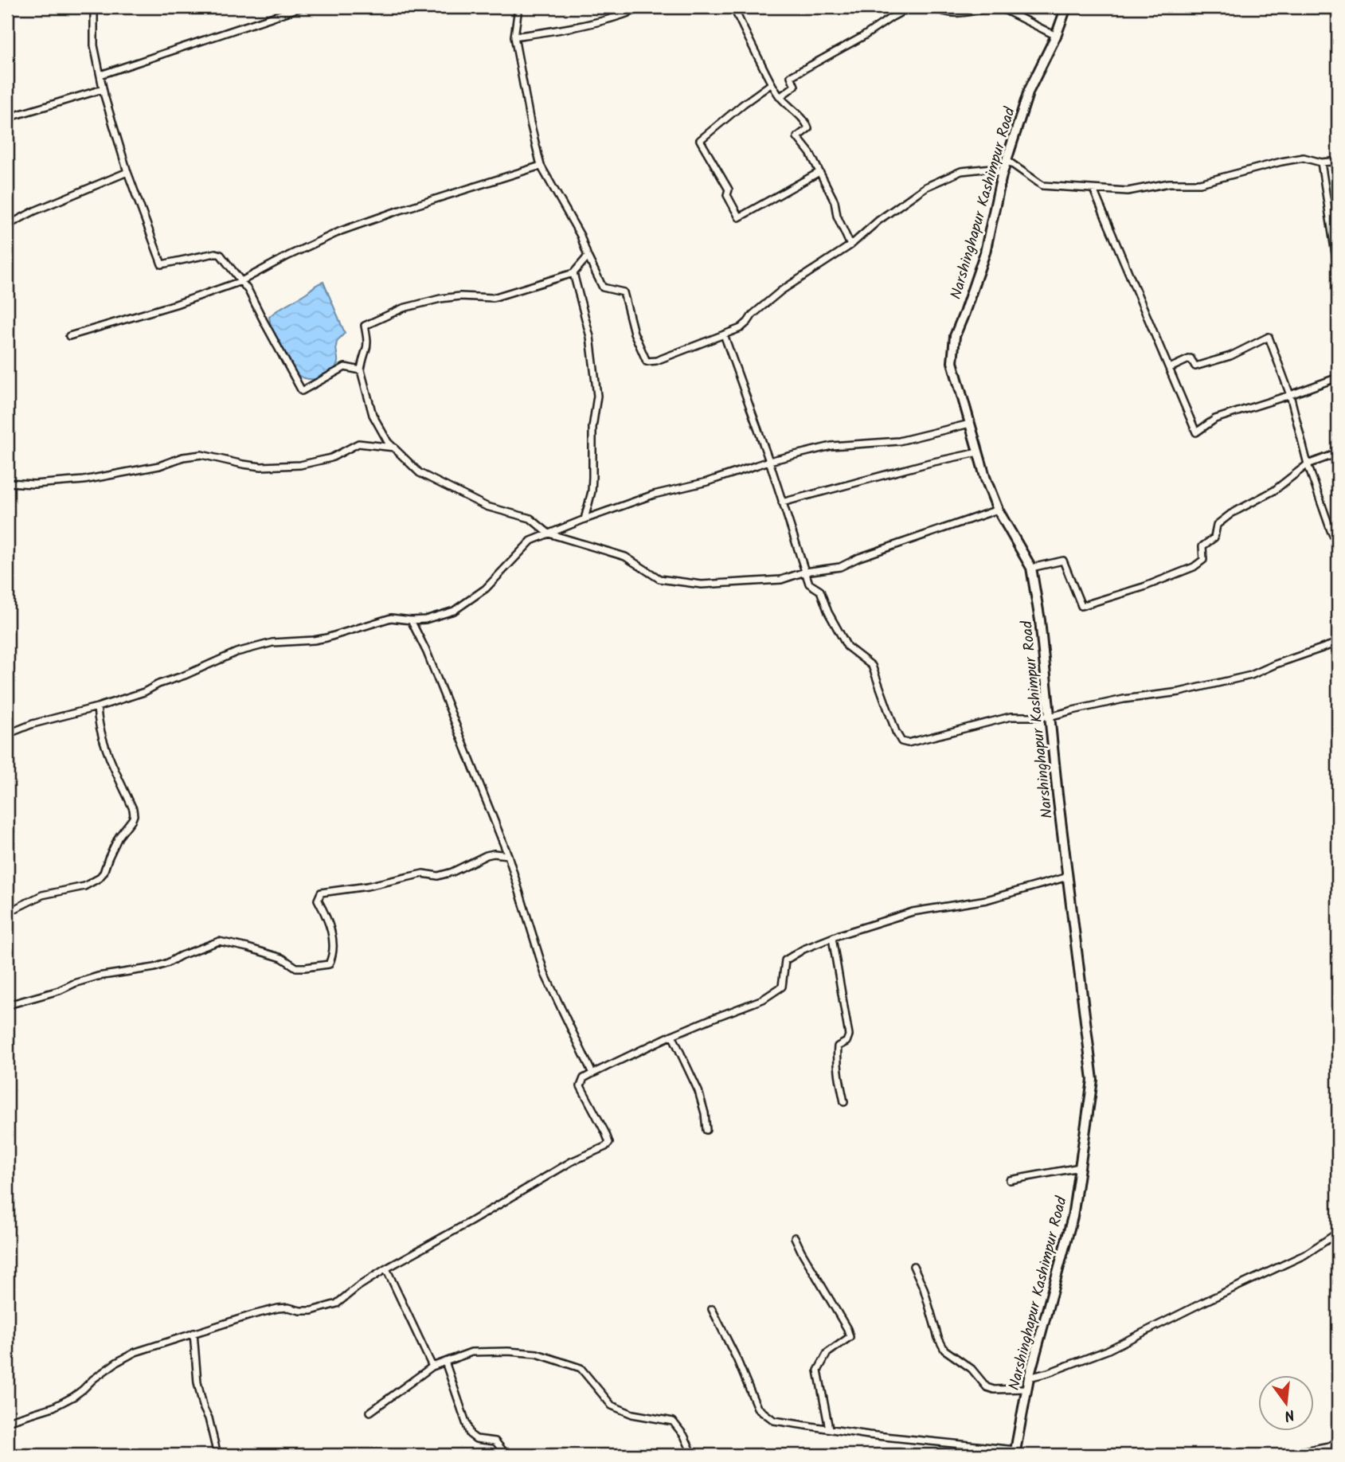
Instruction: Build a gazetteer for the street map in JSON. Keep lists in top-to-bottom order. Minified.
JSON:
{"streets":{"street":["Narshinghapur Kashimpur Road"]},"north":"bottom"}
